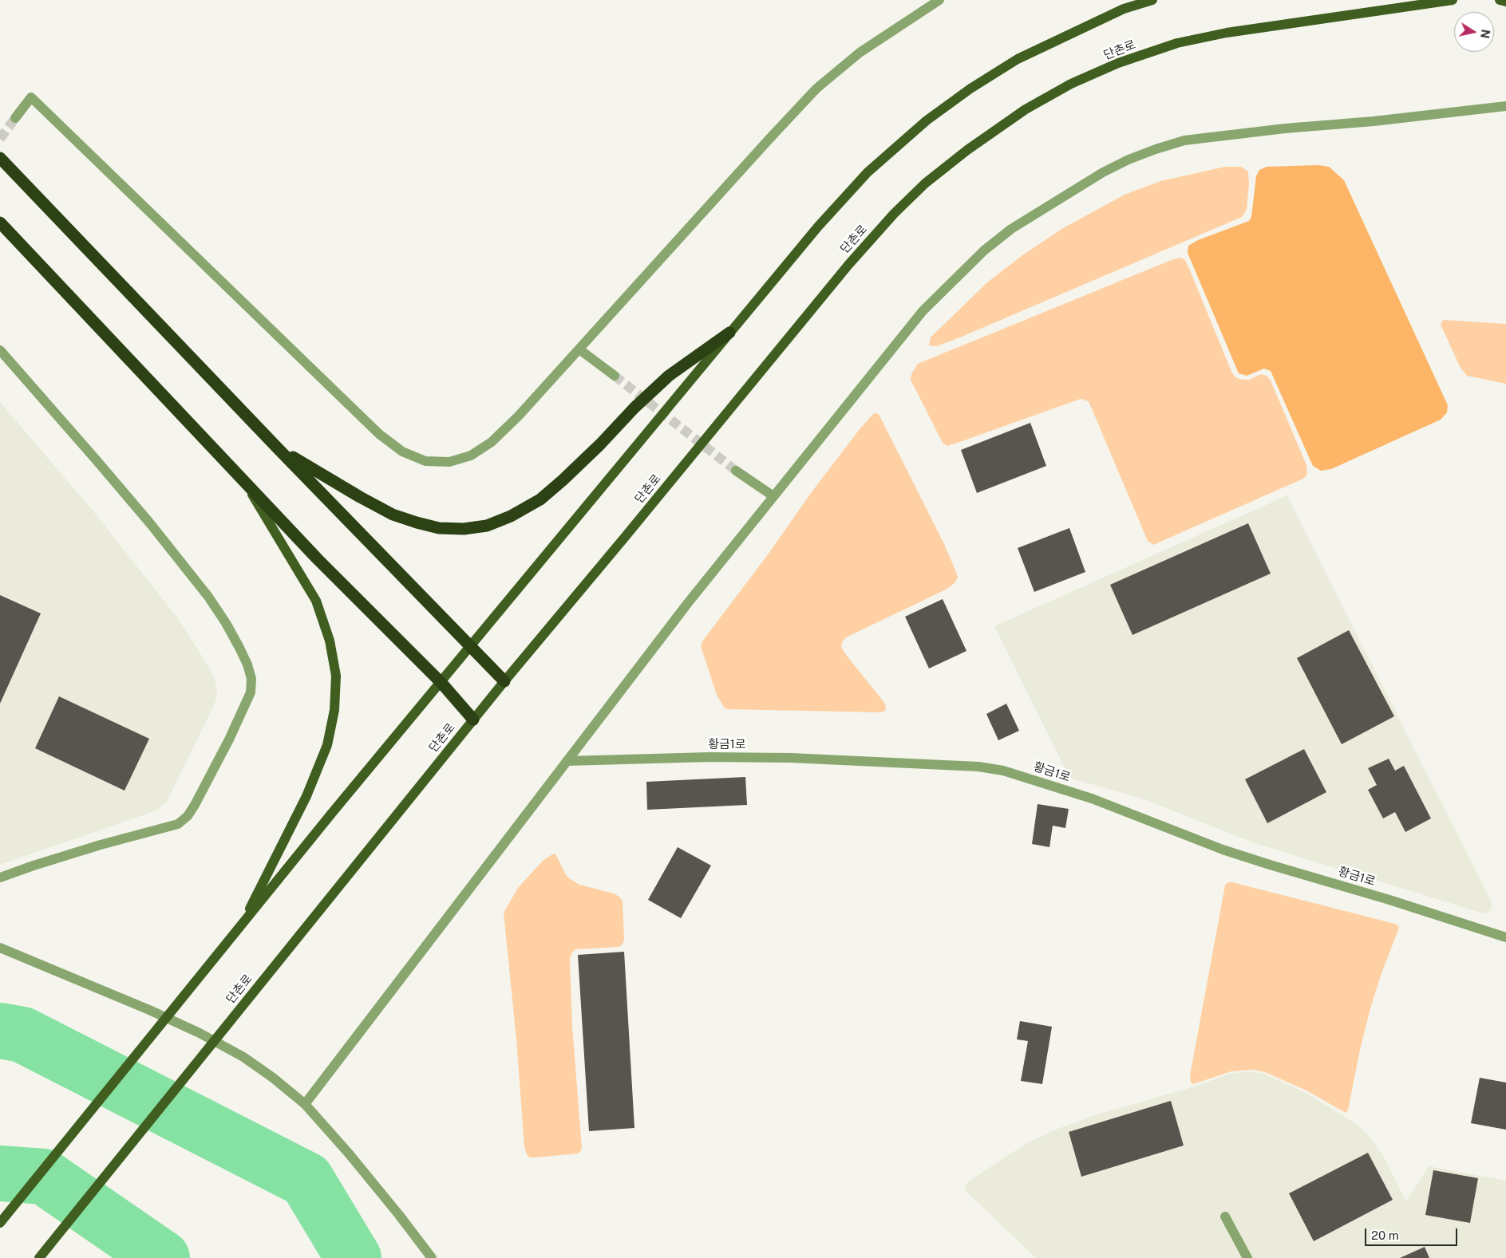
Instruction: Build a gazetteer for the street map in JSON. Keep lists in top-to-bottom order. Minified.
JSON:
{"streets":{"main road":["단촌로"],"lane":["황금1로"]},"scale_bar":"20 m","north":"right"}
